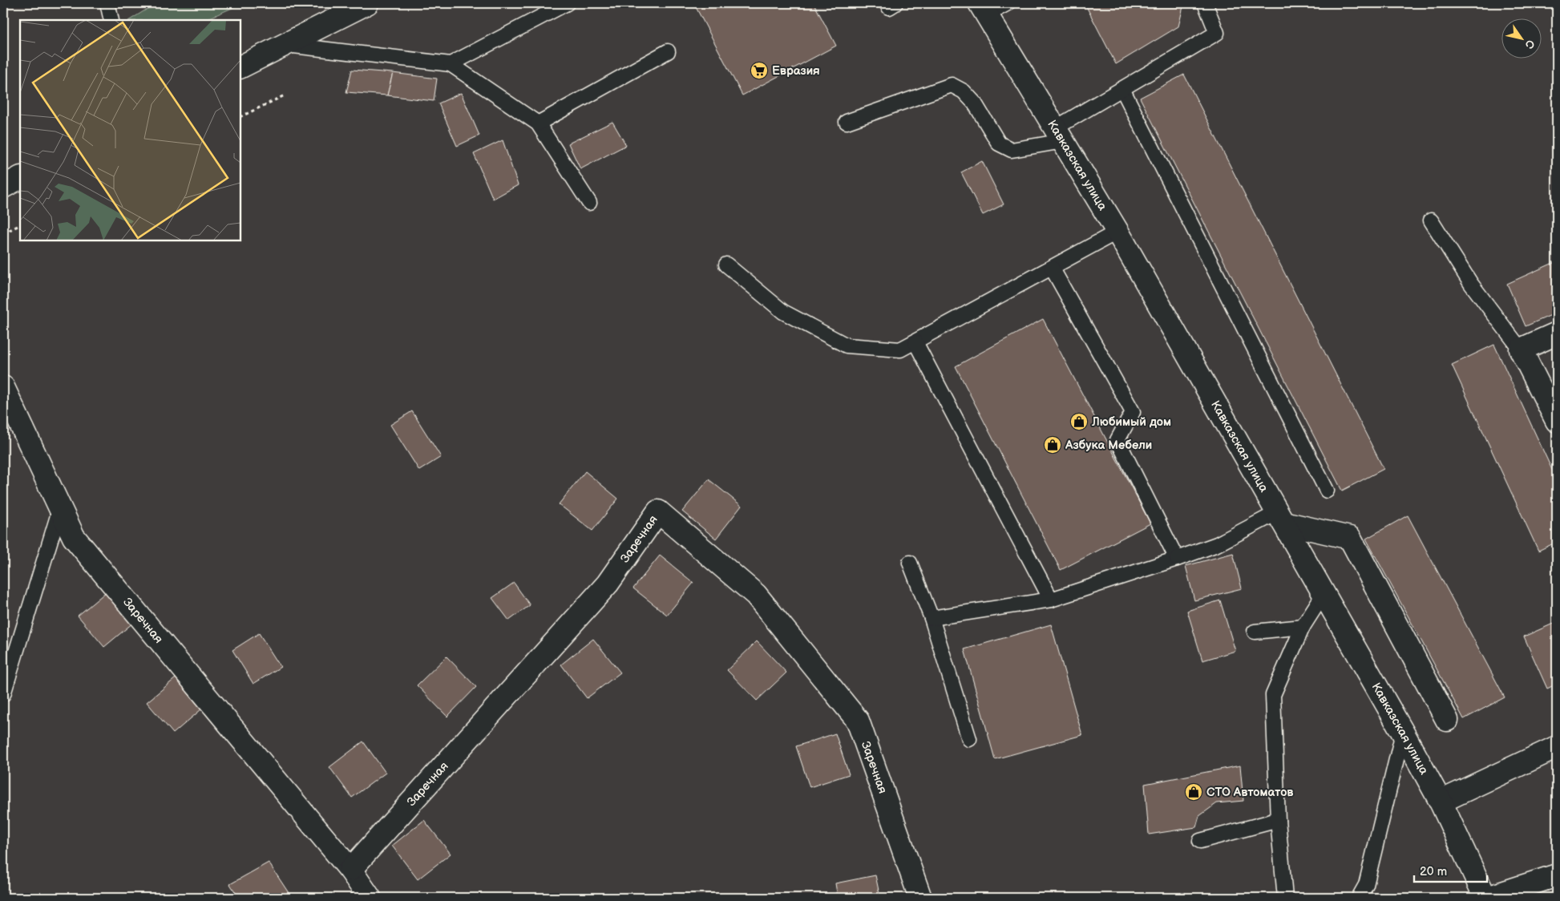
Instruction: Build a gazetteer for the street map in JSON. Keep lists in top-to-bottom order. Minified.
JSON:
{"streets":{"street":["Кавказская улица","Заречная"]},"places":{"supermarket":["Евразия"],"shop":["Любимый дом","Азбука Мебели","СТО Автоматов"]},"scale_bar":"20 m","north":"bottom right"}
